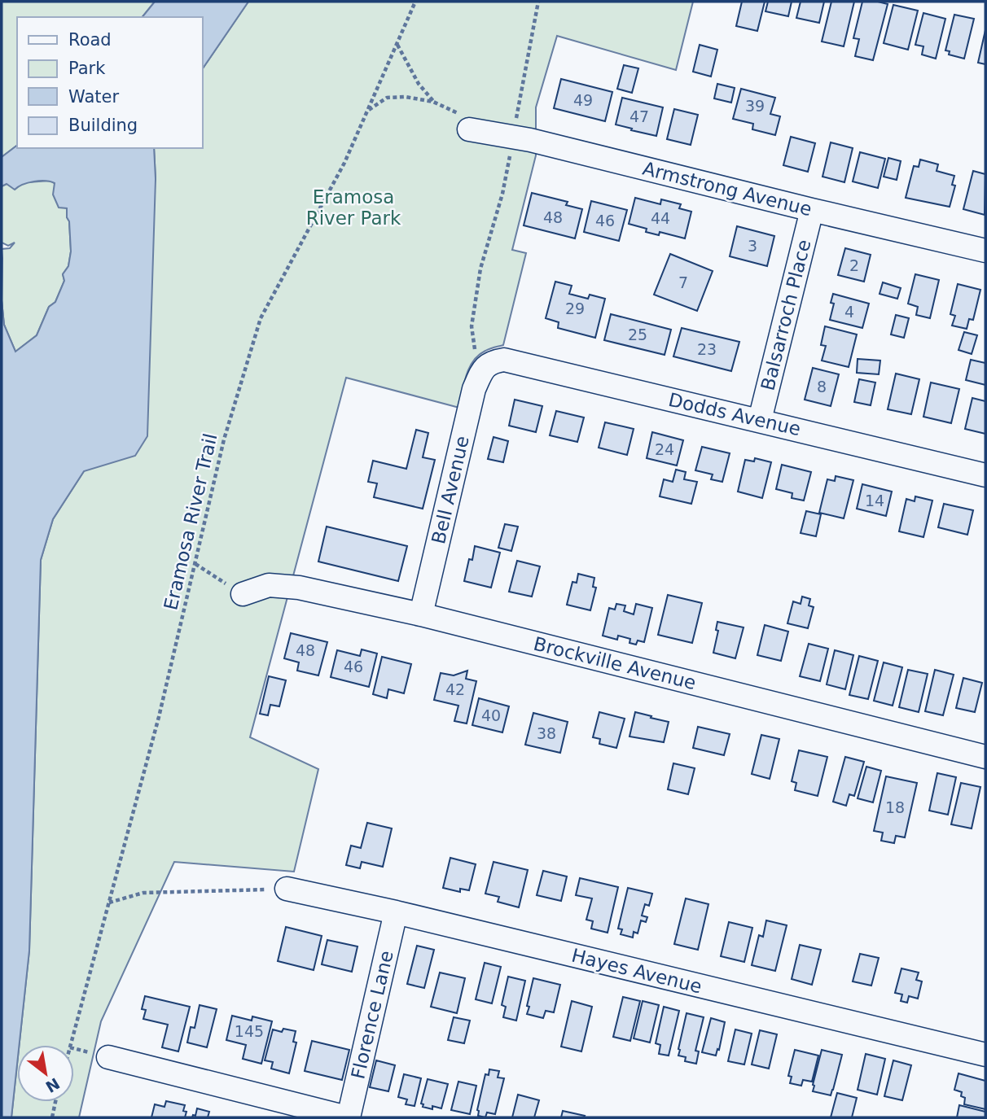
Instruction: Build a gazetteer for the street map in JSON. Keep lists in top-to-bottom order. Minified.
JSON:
{"streets":{"street":["Armstrong Avenue","Balsarroch Place","Dodds Avenue","Bell Avenue","Brockville Avenue","Hayes Avenue","Florence Lane"],"path":["Eramosa River Trail"]},"crossings":[["Armstrong Avenue","Balsarroch Place"],["Balsarroch Place","Dodds Avenue"],["Dodds Avenue","Bell Avenue"],["Bell Avenue","Brockville Avenue"],["Hayes Avenue","Florence Lane"]],"parks":["Eramosa River Park"],"house_numbers":["49","39","47","48","44","46","3","2","7","29","4","25","23","8","24","14","48","46","42","40","38","18","145"],"legend":["Road","Park","Water","Building"],"north":"bottom right"}
